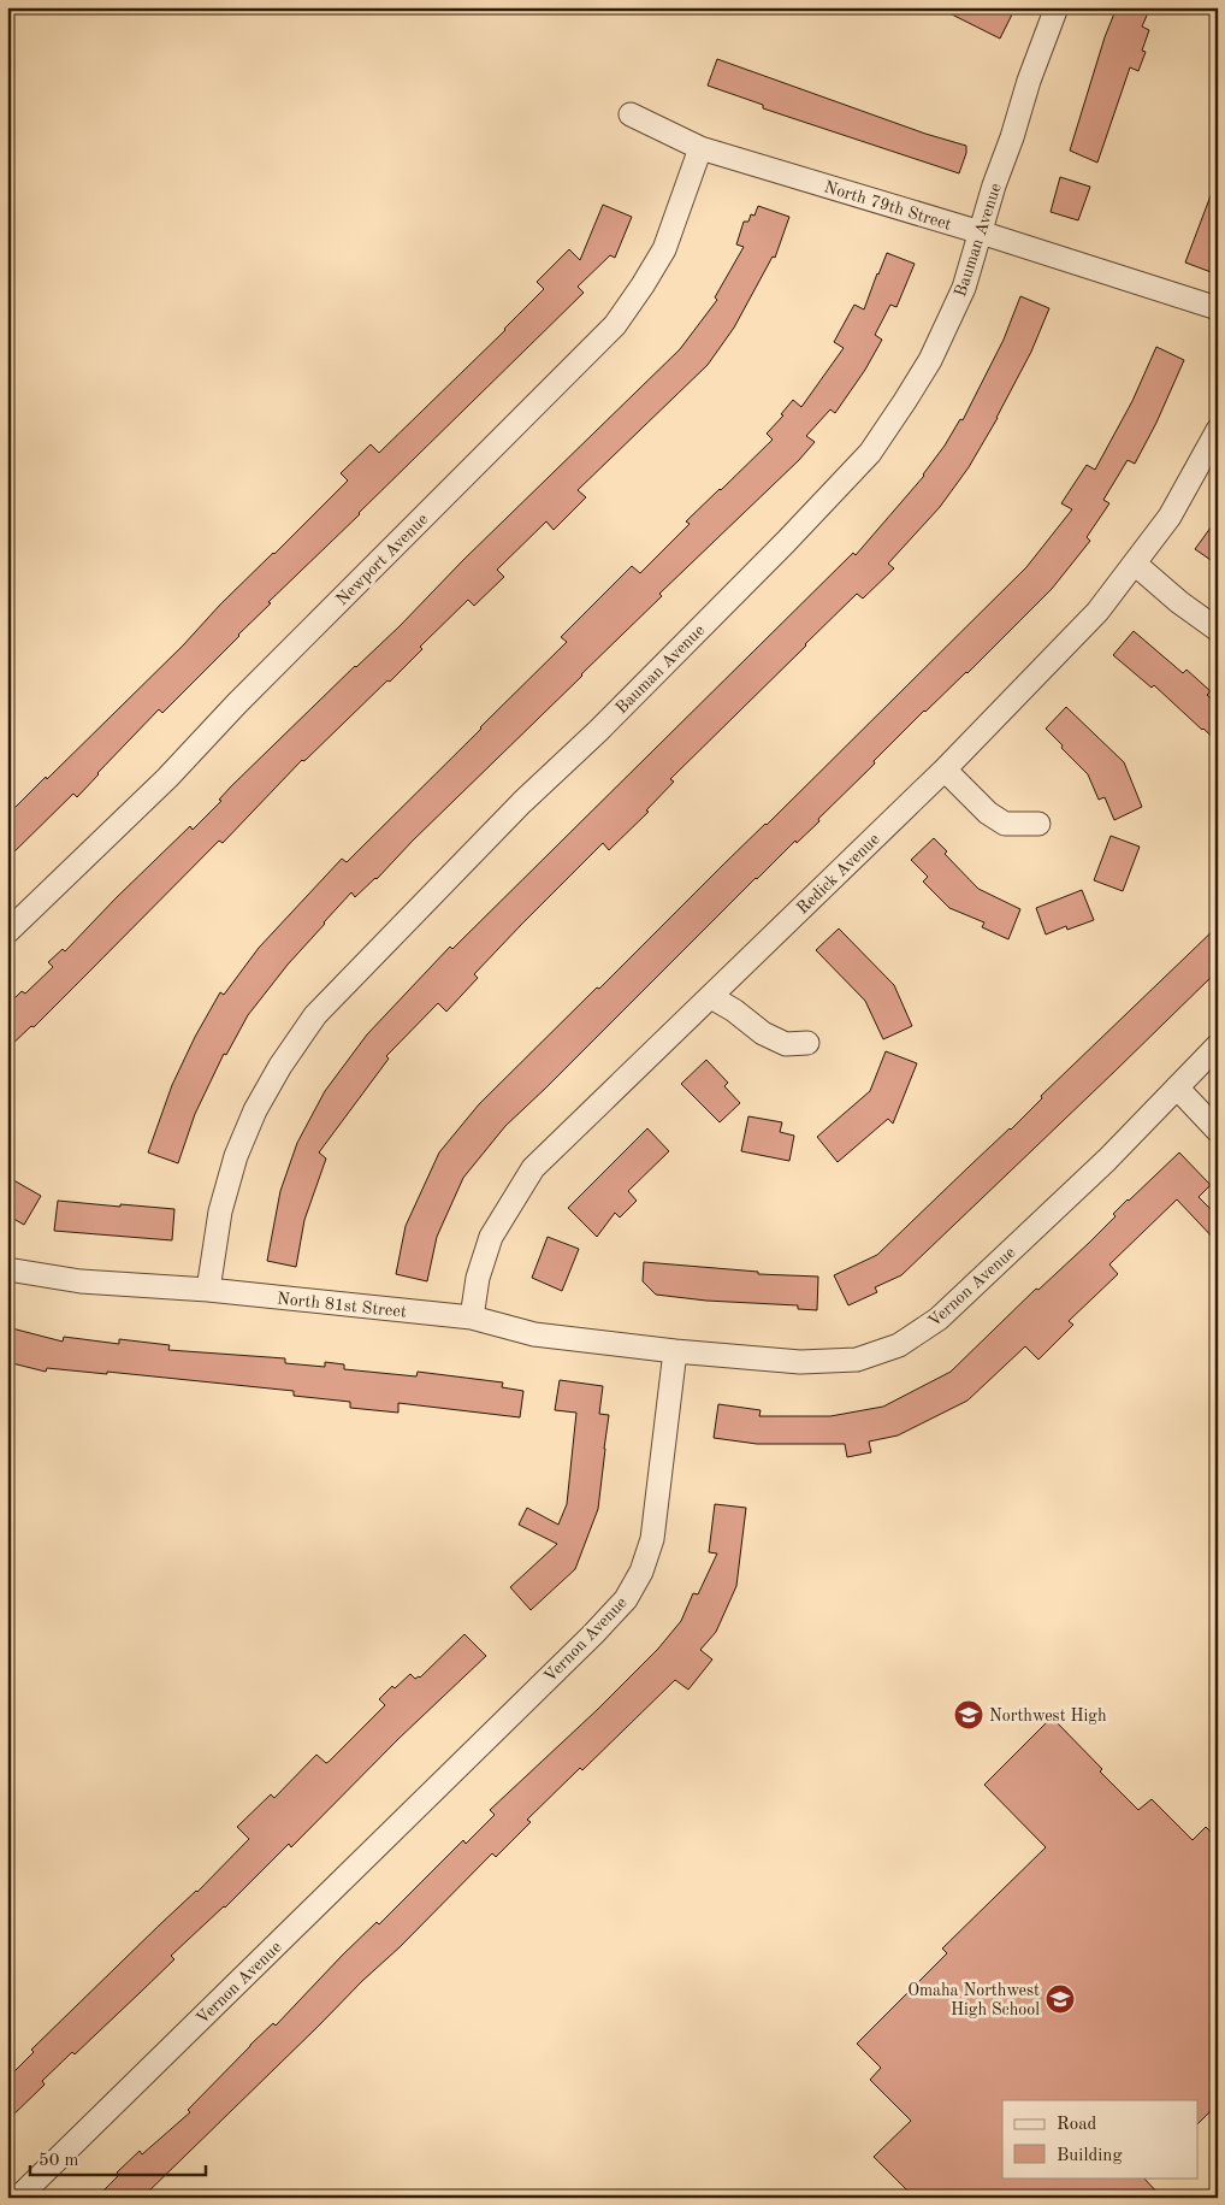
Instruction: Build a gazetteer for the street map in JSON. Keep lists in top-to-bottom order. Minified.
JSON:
{"streets":{"street":["North 79th Street","Bauman Avenue","Newport Avenue","Redick Avenue","Vernon Avenue","North 81st Street"]},"crossings":[["North 79th Street","Bauman Avenue"],["North 79th Street","Newport Avenue"],["Bauman Avenue","North 81st Street"],["Redick Avenue","North 81st Street"],["Vernon Avenue","North 81st Street"]],"places":{"school or university":["Northwest High","Omaha Northwest High School"]},"legend":["Road","Building"],"scale_bar":"50 m"}
